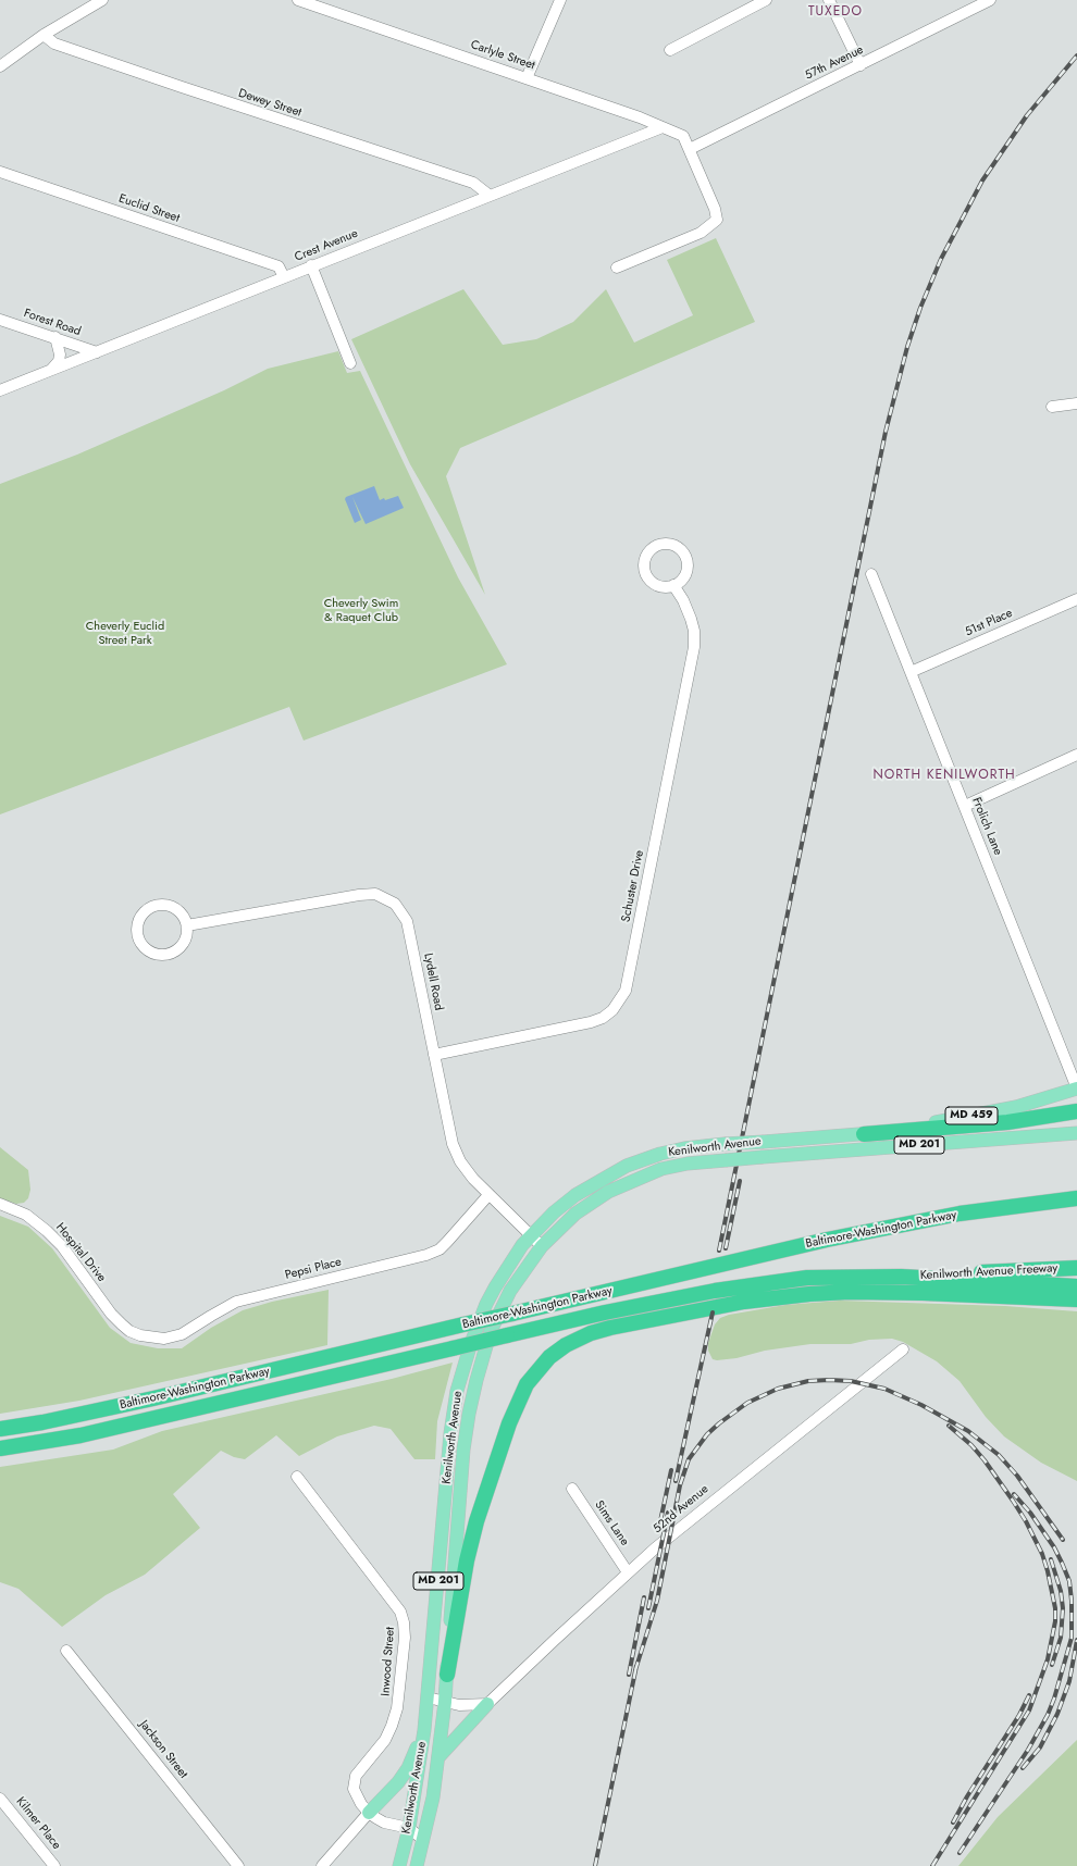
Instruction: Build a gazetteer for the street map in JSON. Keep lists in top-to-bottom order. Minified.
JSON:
{"streets":{"highway":["MD 201","Baltimore-Washington Parkway","Kenilworth Avenue Freeway"],"main road":["MD 459","Kenilworth Avenue"],"street":["Carlyle Street","57th Avenue","Dewey Street","Euclid Street","Crest Avenue","Forest Road","51st Place","Frolich Lane","Schuster Drive","Lydell Road","Hospital Drive","Pepsi Place","52nd Avenue","Sims Lane","Inwood Street","Jackson Street","Kilmer Place"]},"crossings":[["Carlyle Street","57th Avenue"],["Carlyle Street","Crest Avenue"],["Dewey Street","Crest Avenue"],["Euclid Street","Crest Avenue"],["Crest Avenue","Forest Road"],["51st Place","Frolich Lane"],["Frolich Lane","Kenilworth Avenue"],["Schuster Drive","Lydell Road"],["Lydell Road","Kenilworth Avenue"],["Lydell Road","Pepsi Place"],["MD 201","Kenilworth Avenue"],["Baltimore-Washington Parkway","Kenilworth Avenue Freeway"],["Hospital Drive","Pepsi Place"],["52nd Avenue","Sims Lane"]],"districts":["TUXEDO","NORTH KENILWORTH"],"parks":["Cheverly Swim & Raquet Club","Cheverly Euclid Street Park"]}
